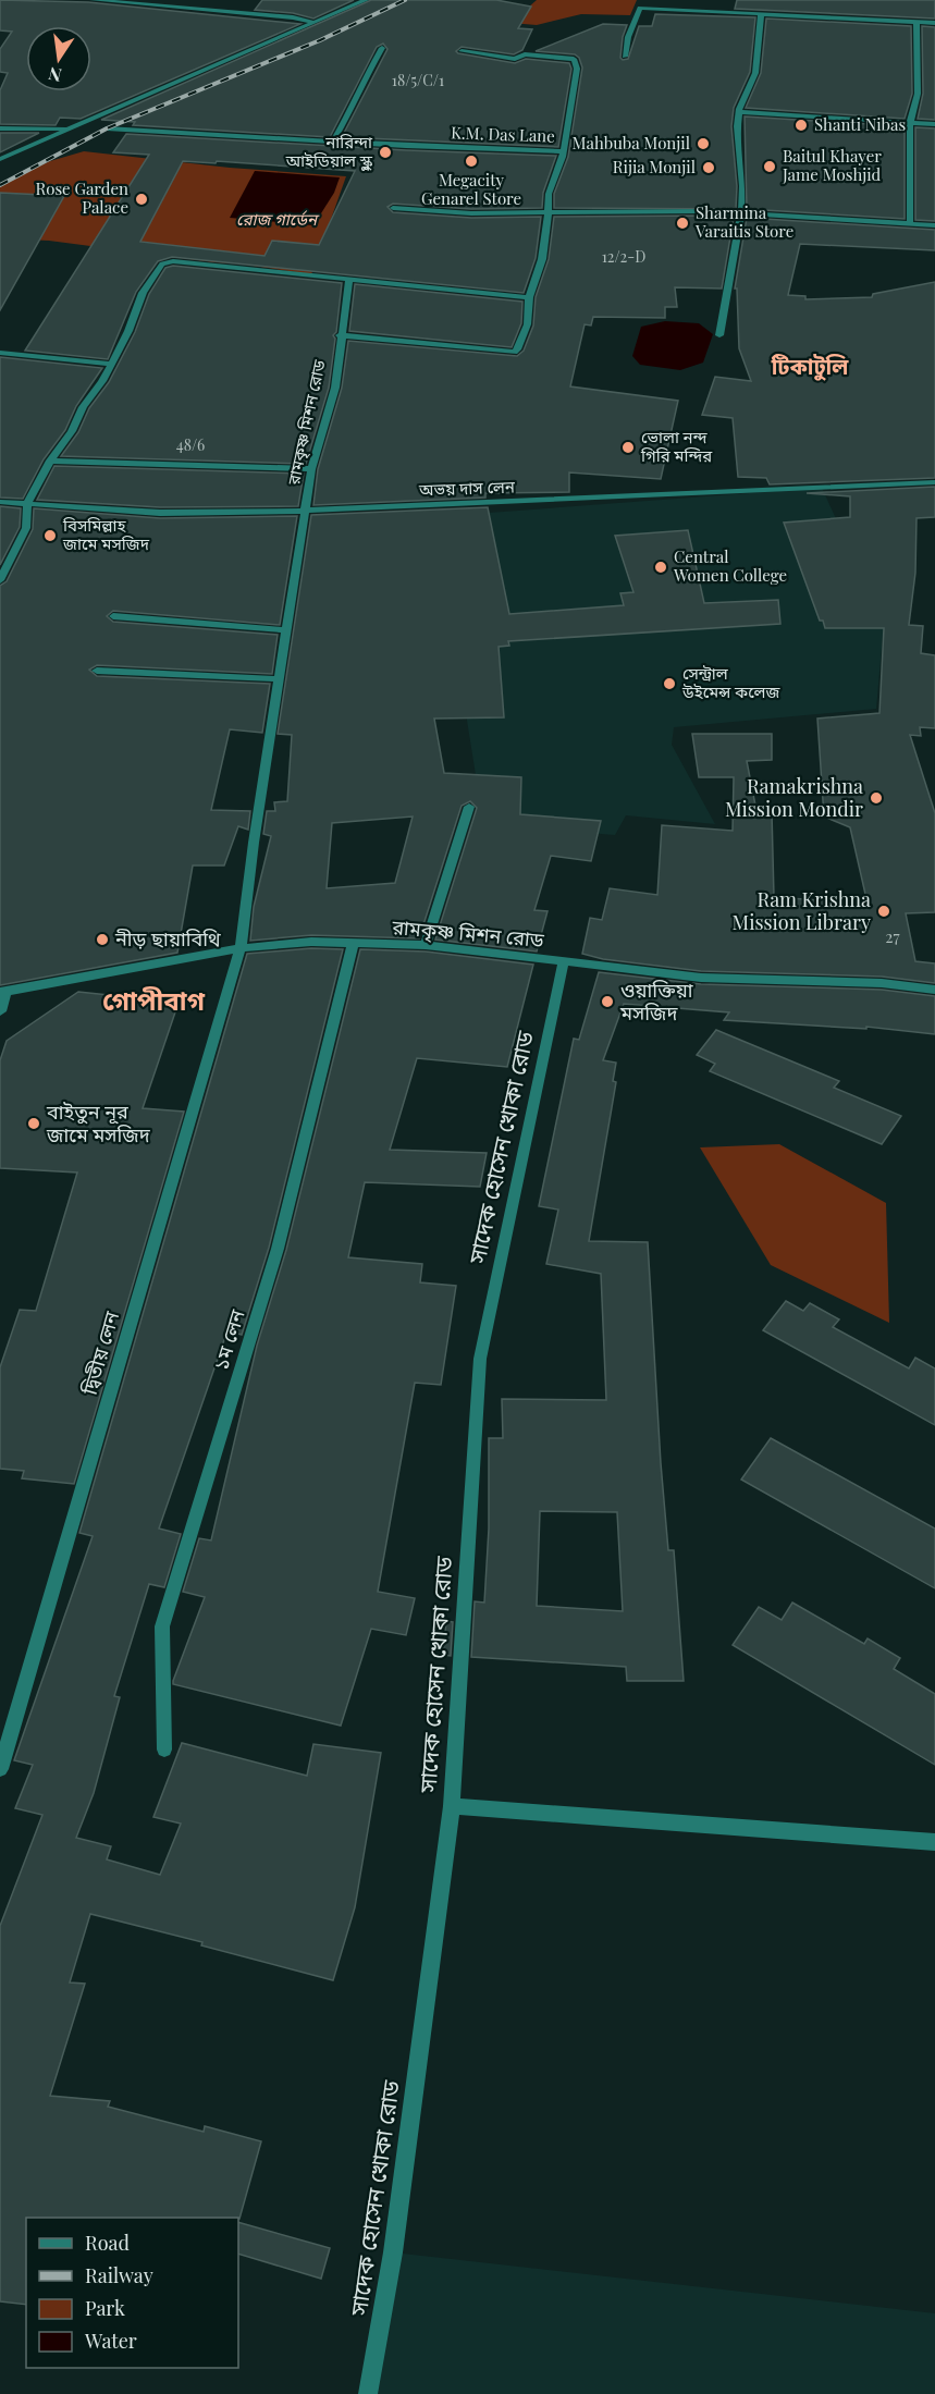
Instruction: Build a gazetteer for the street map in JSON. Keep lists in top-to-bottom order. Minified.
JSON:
{"streets":{"street":["K.M. Das Lane","রামকৃষ্ণ মিশন রোড","অভয় দাস লেন","সাদেক হোসেন খোকা রোড","১ম লেন","দ্বিতীয় লেন"]},"crossings":[["K.M. Das Lane","রামকৃষ্ণ মিশন রোড"],["রামকৃষ্ণ মিশন রোড","অভয় দাস লেন"],["রামকৃষ্ণ মিশন রোড","সাদেক হোসেন খোকা রোড"],["রামকৃষ্ণ মিশন রোড","১ম লেন"],["রামকৃষ্ণ মিশন রোড","দ্বিতীয় লেন"]],"districts":["টিকাটুলি","গোপীবাগ"],"parks":["রোজ গার্ডেন"],"places":["Shanti Nibas","Mahbuba Monjil","নারিন্দা আইডিয়াল স্কুল","Megacity Genarel Store","Baitul Khayer Jame Moshjid","Rijia Monjil","Rose Garden Palace","Sharmina Varaitis Store","ভোলা নন্দ গিরি মন্দির","বিসমিল্লাহ জামে মসজিদ","Central Women College","সেন্ট্রাল উইমেন্স কলেজ","Ramakrishna Mission Mondir","Ram Krishna Mission Library","নীড় ছায়াবিথি","ওয়াক্তিয়া মসজিদ","বাইতুন নূর জামে মসজিদ"],"house_numbers":["18/5/C/1","12/2-D","48/6","27"],"legend":["Road","Railway","Park","Water"],"north":"bottom"}
